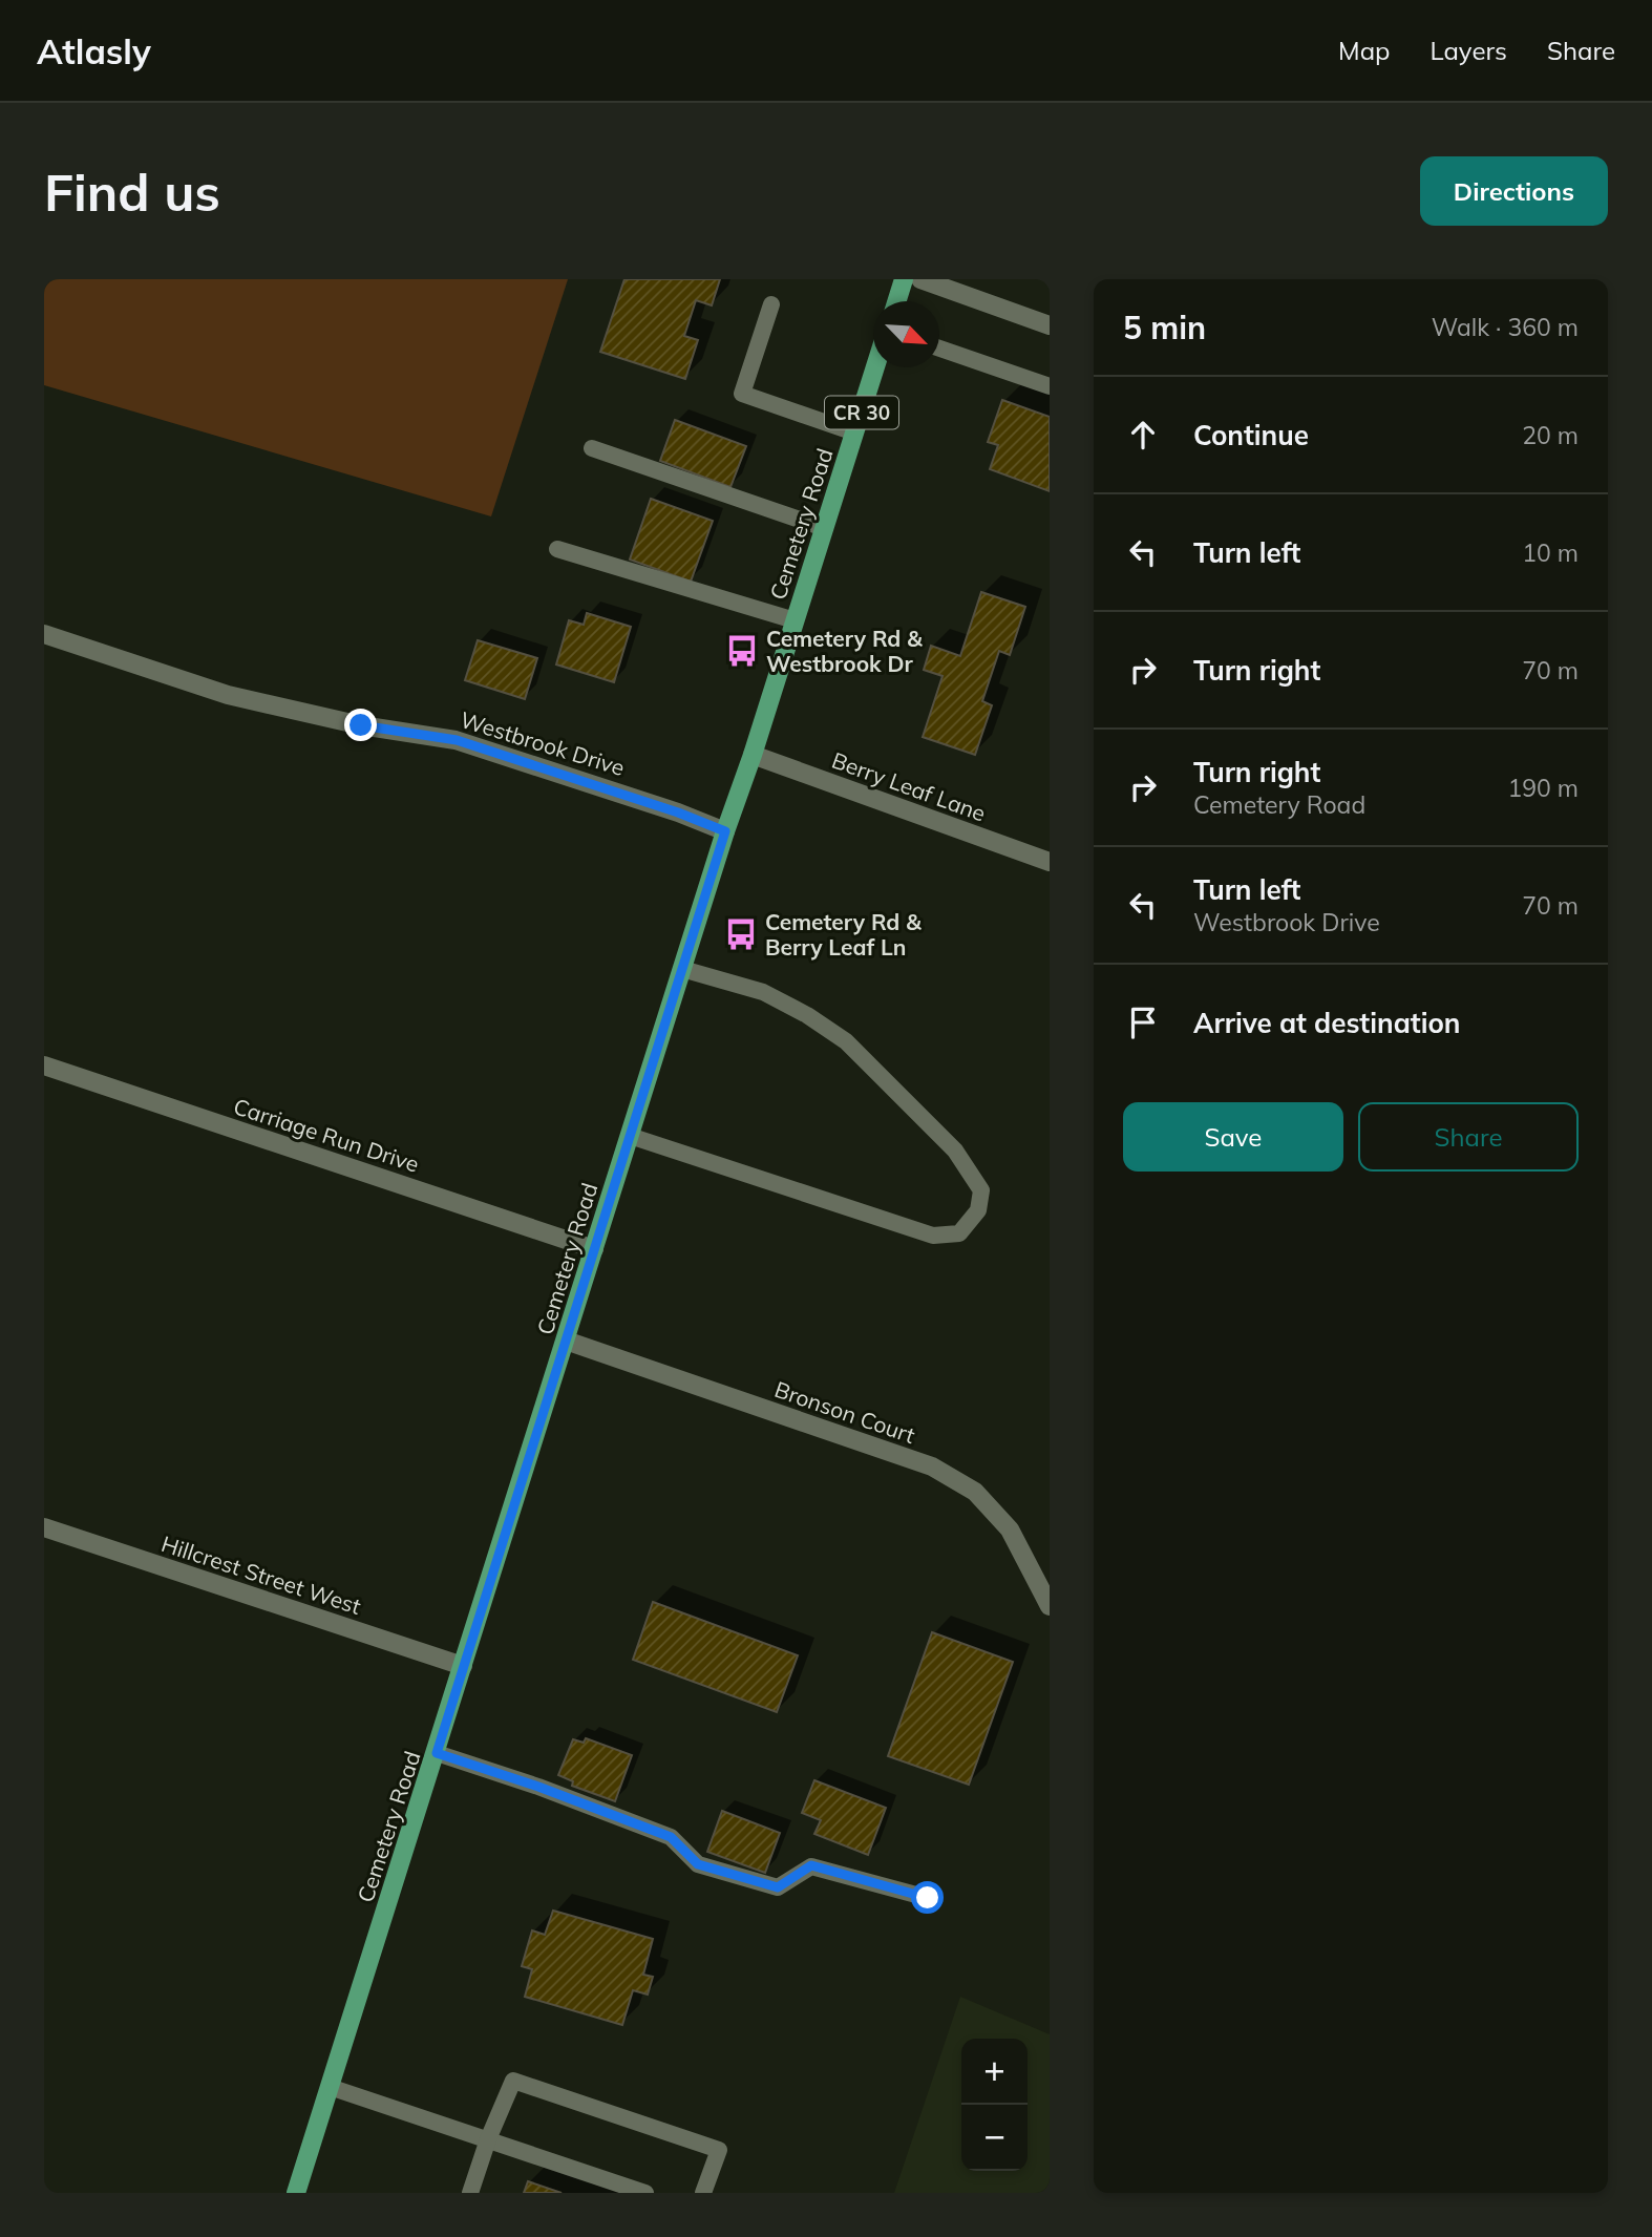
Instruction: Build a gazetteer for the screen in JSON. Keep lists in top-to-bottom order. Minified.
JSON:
{"streets":{"main road":["CR 30","Cemetery Road"],"street":["Westbrook Drive","Berry Leaf Lane","Carriage Run Drive","Bronson Court","Hillcrest Street West"]},"crossings":[["Cemetery Road","Westbrook Drive"],["Cemetery Road","Berry Leaf Lane"],["Cemetery Road","Carriage Run Drive"],["Cemetery Road","Bronson Court"],["Cemetery Road","Hillcrest Street West"]],"places":{"bus stop":["Cemetery Rd & Westbrook Dr","Cemetery Rd & Berry Leaf Ln"]},"north":"bottom right","page":{"header":"Atlasly","nav":["Map","Layers","Share"],"buttons":["Directions",["Save","Share"]],"title":"Find us","heading":["5 min","Walk · 360 m"],"list":[["Continue","20 m"],["Turn left","10 m"],["Turn right","70 m"],["Turn right","Cemetery Road","190 m"],["Turn left","Westbrook Drive","70 m"],"Arrive at destination"],"map_buttons":["+","−"]}}
